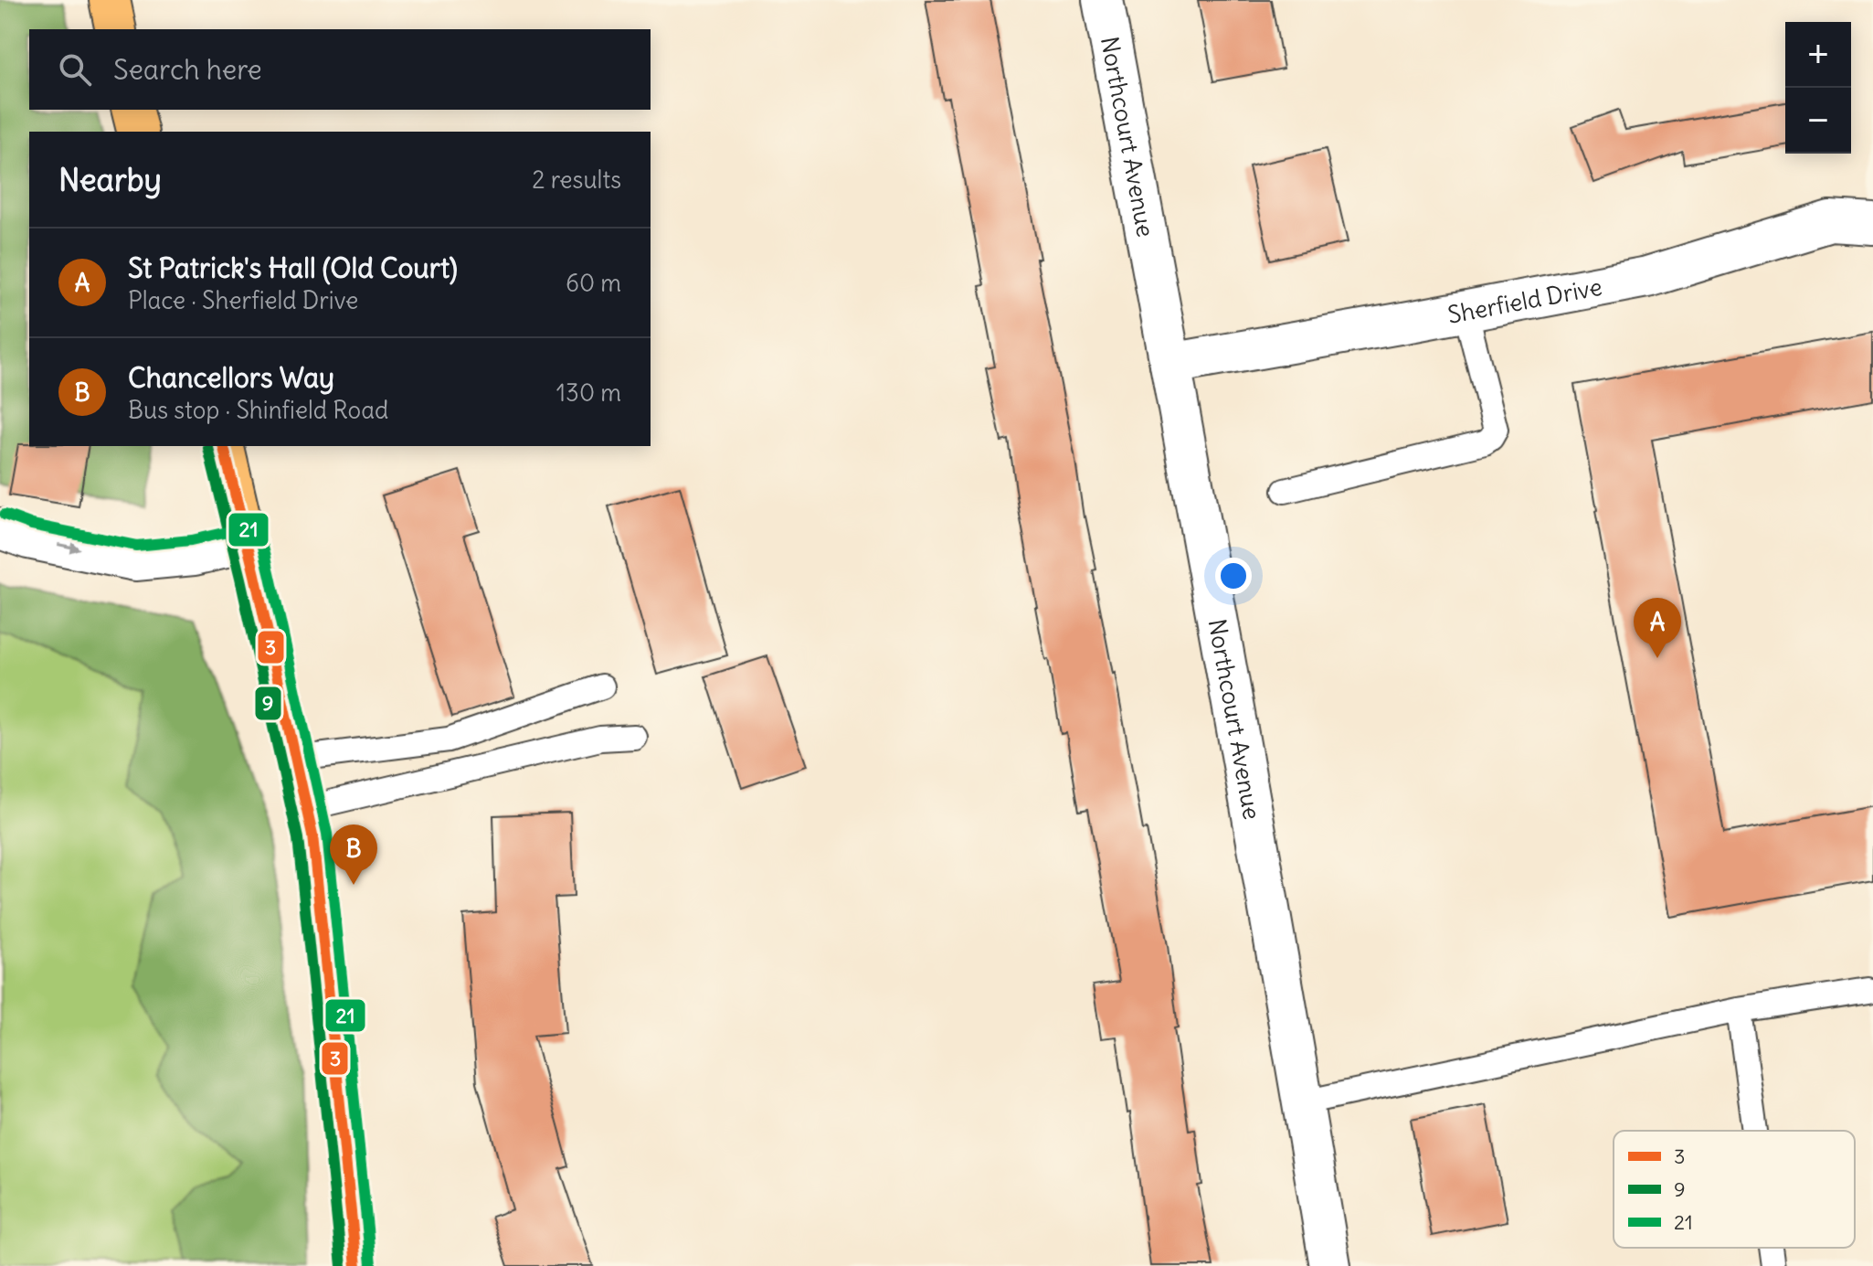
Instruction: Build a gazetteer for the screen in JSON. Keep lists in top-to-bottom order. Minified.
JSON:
{"streets":{"street":["Northcourt Avenue","Sherfield Drive"]},"crossings":[["Northcourt Avenue","Sherfield Drive"]],"lines":["transit line 3","transit line 9","transit line 21"],"legend":["3","9","21"],"page":{"map_buttons":["+","−"],"search":"Search here","heading":["Nearby","2 results"],"list":[{"mark":"A","name":"St Patrick's Hall (Old Court)","note":"Place · Sherfield Drive","value":"60 m"},{"mark":"B","name":"Chancellors Way","note":"Bus stop · Shinfield Road","value":"130 m"}],"pins":["A","B"]}}
